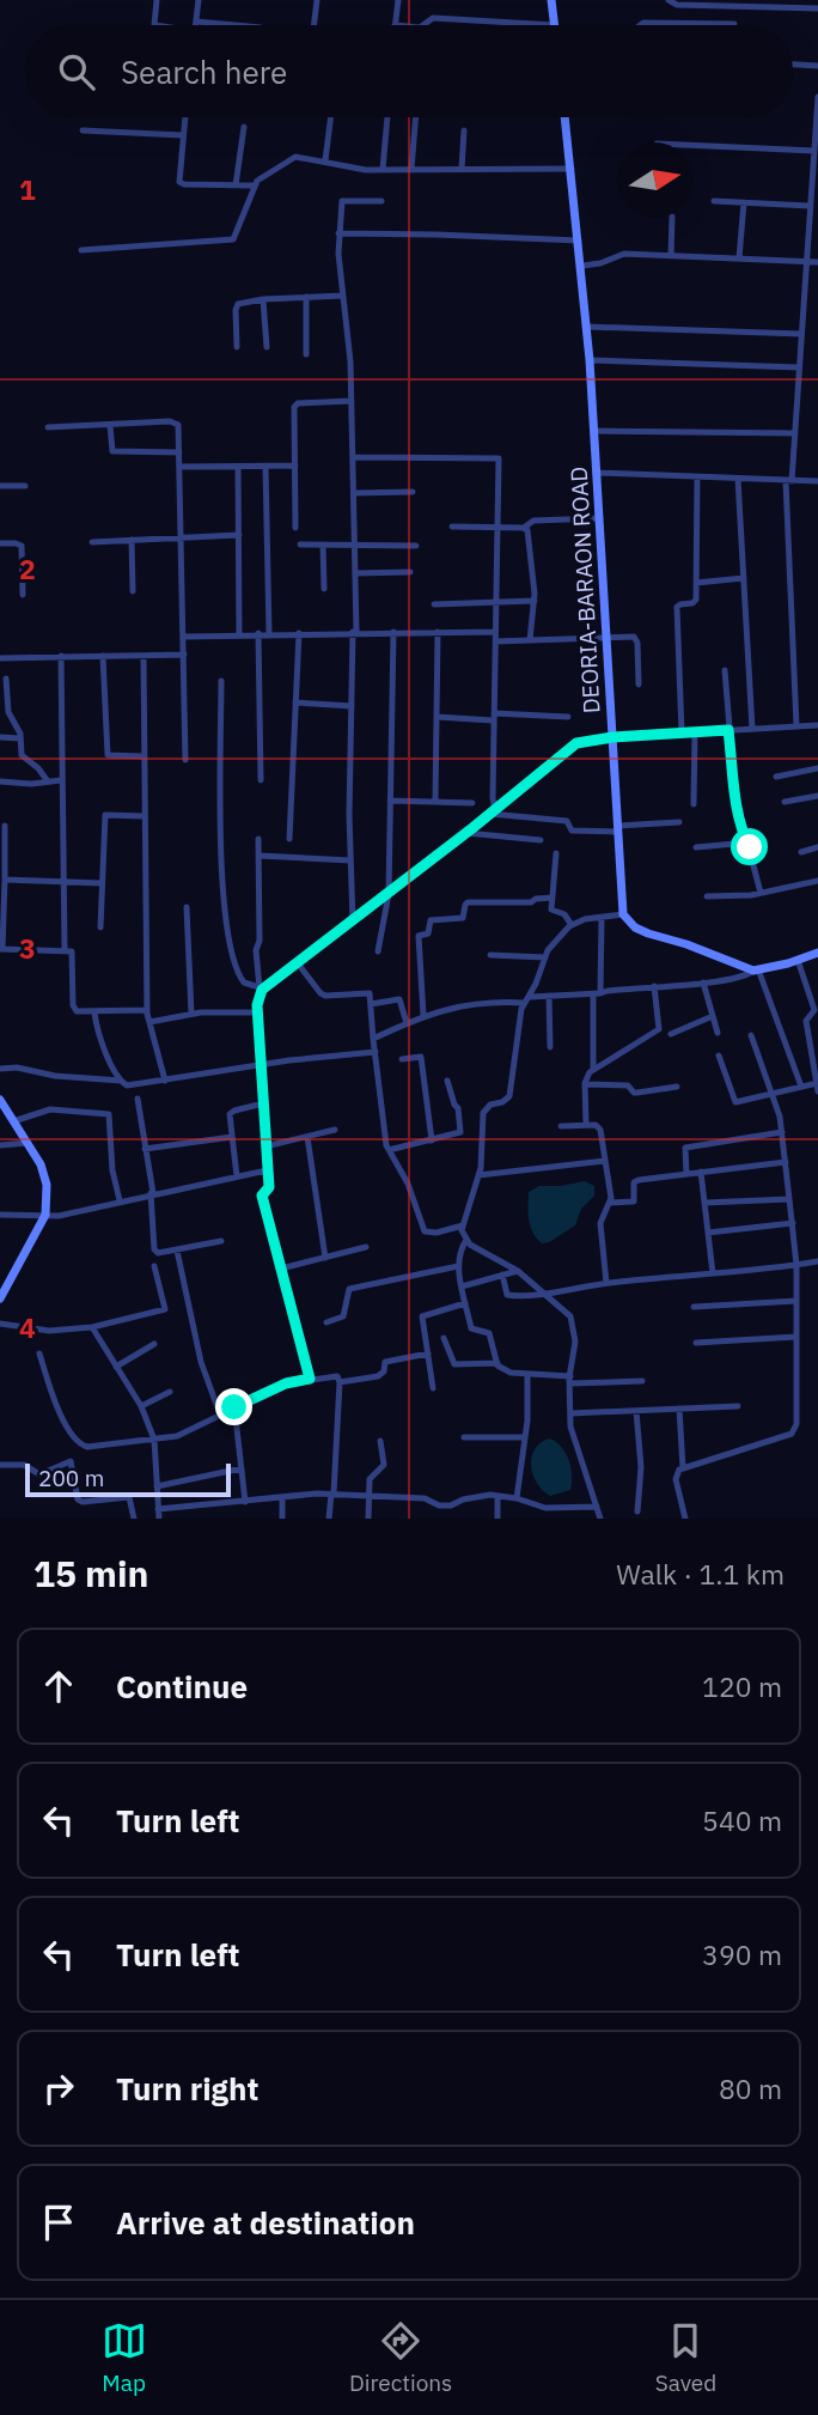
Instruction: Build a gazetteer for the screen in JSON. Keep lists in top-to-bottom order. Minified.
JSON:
{"streets":{"street":["DEORIA-BARAON ROAD"]},"scale_bar":"200 m","north":"right","page":{"search":"Search here","scale":"200 m","heading":["15 min","Walk · 1.1 km"],"list":[["Continue","120 m"],["Turn left","540 m"],["Turn left","390 m"],["Turn right","80 m"],"Arrive at destination"],"nav":["Map","Directions","Saved"]},"grid":{"rows":["1","2","3","4"]}}
